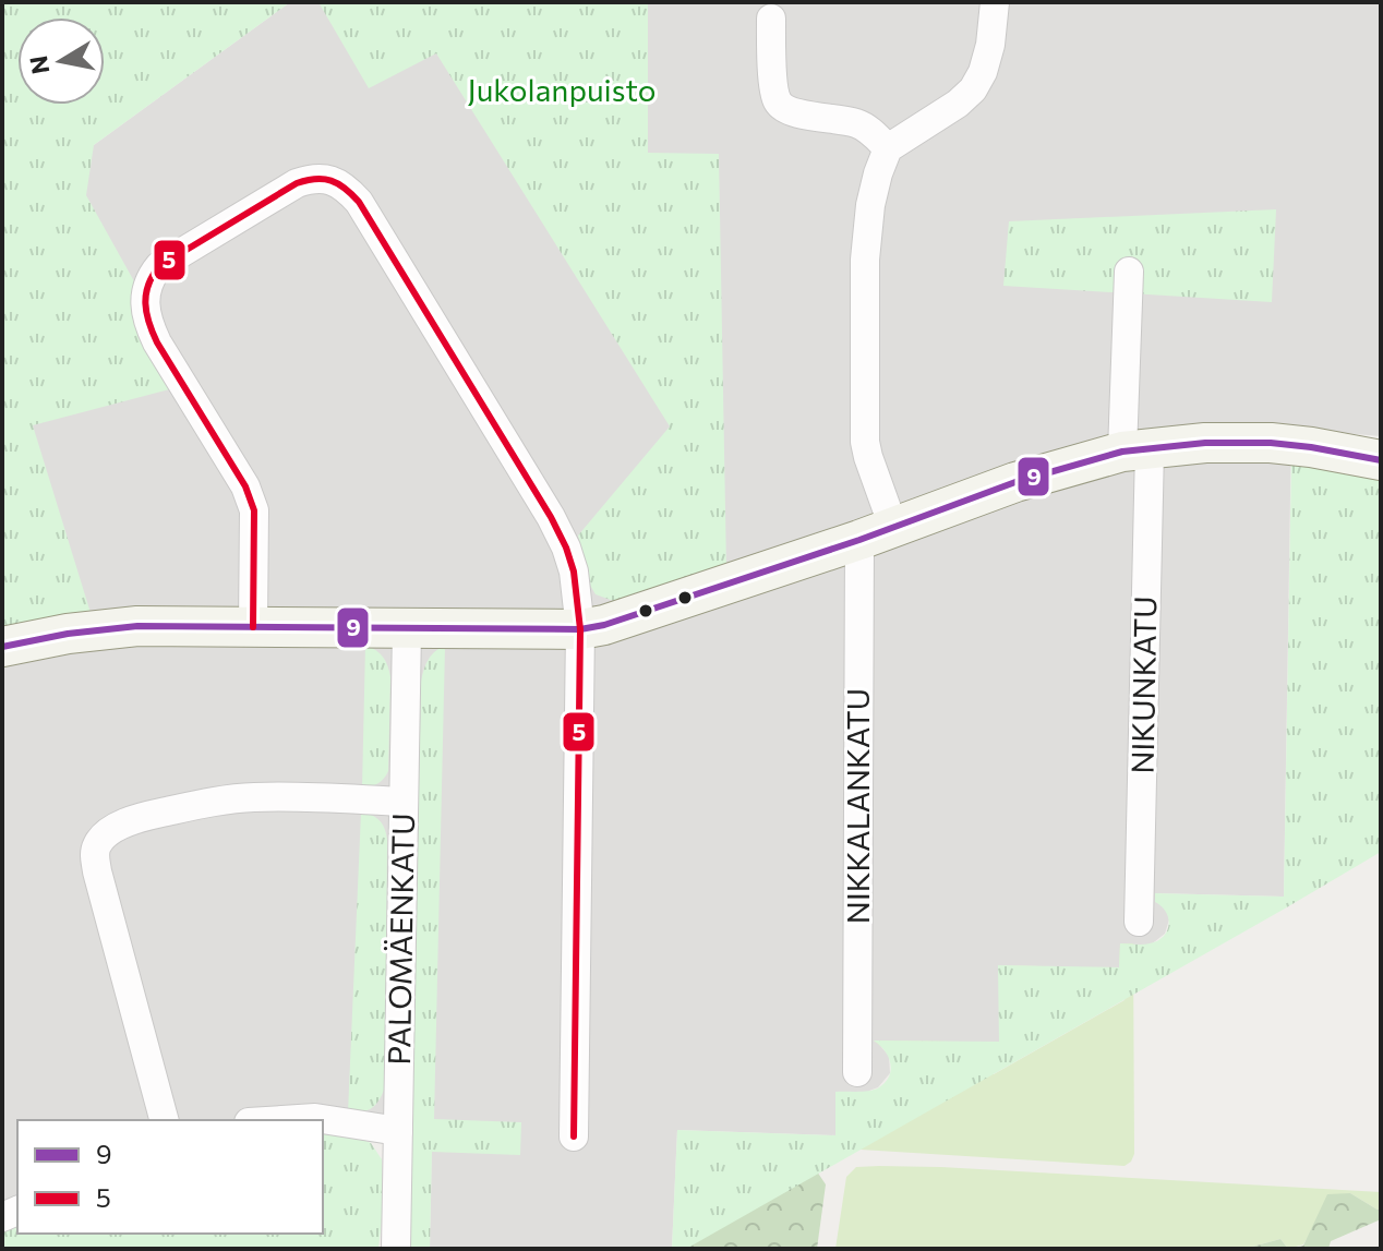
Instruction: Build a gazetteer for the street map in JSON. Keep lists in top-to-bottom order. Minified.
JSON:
{"streets":{"street":["NIKUNKATU","NIKKALANKATU","PALOMÄENKATU"]},"parks":["Jukolanpuisto"],"lines":["transit line 5","transit line 9"],"legend":["9","5"],"north":"left"}
